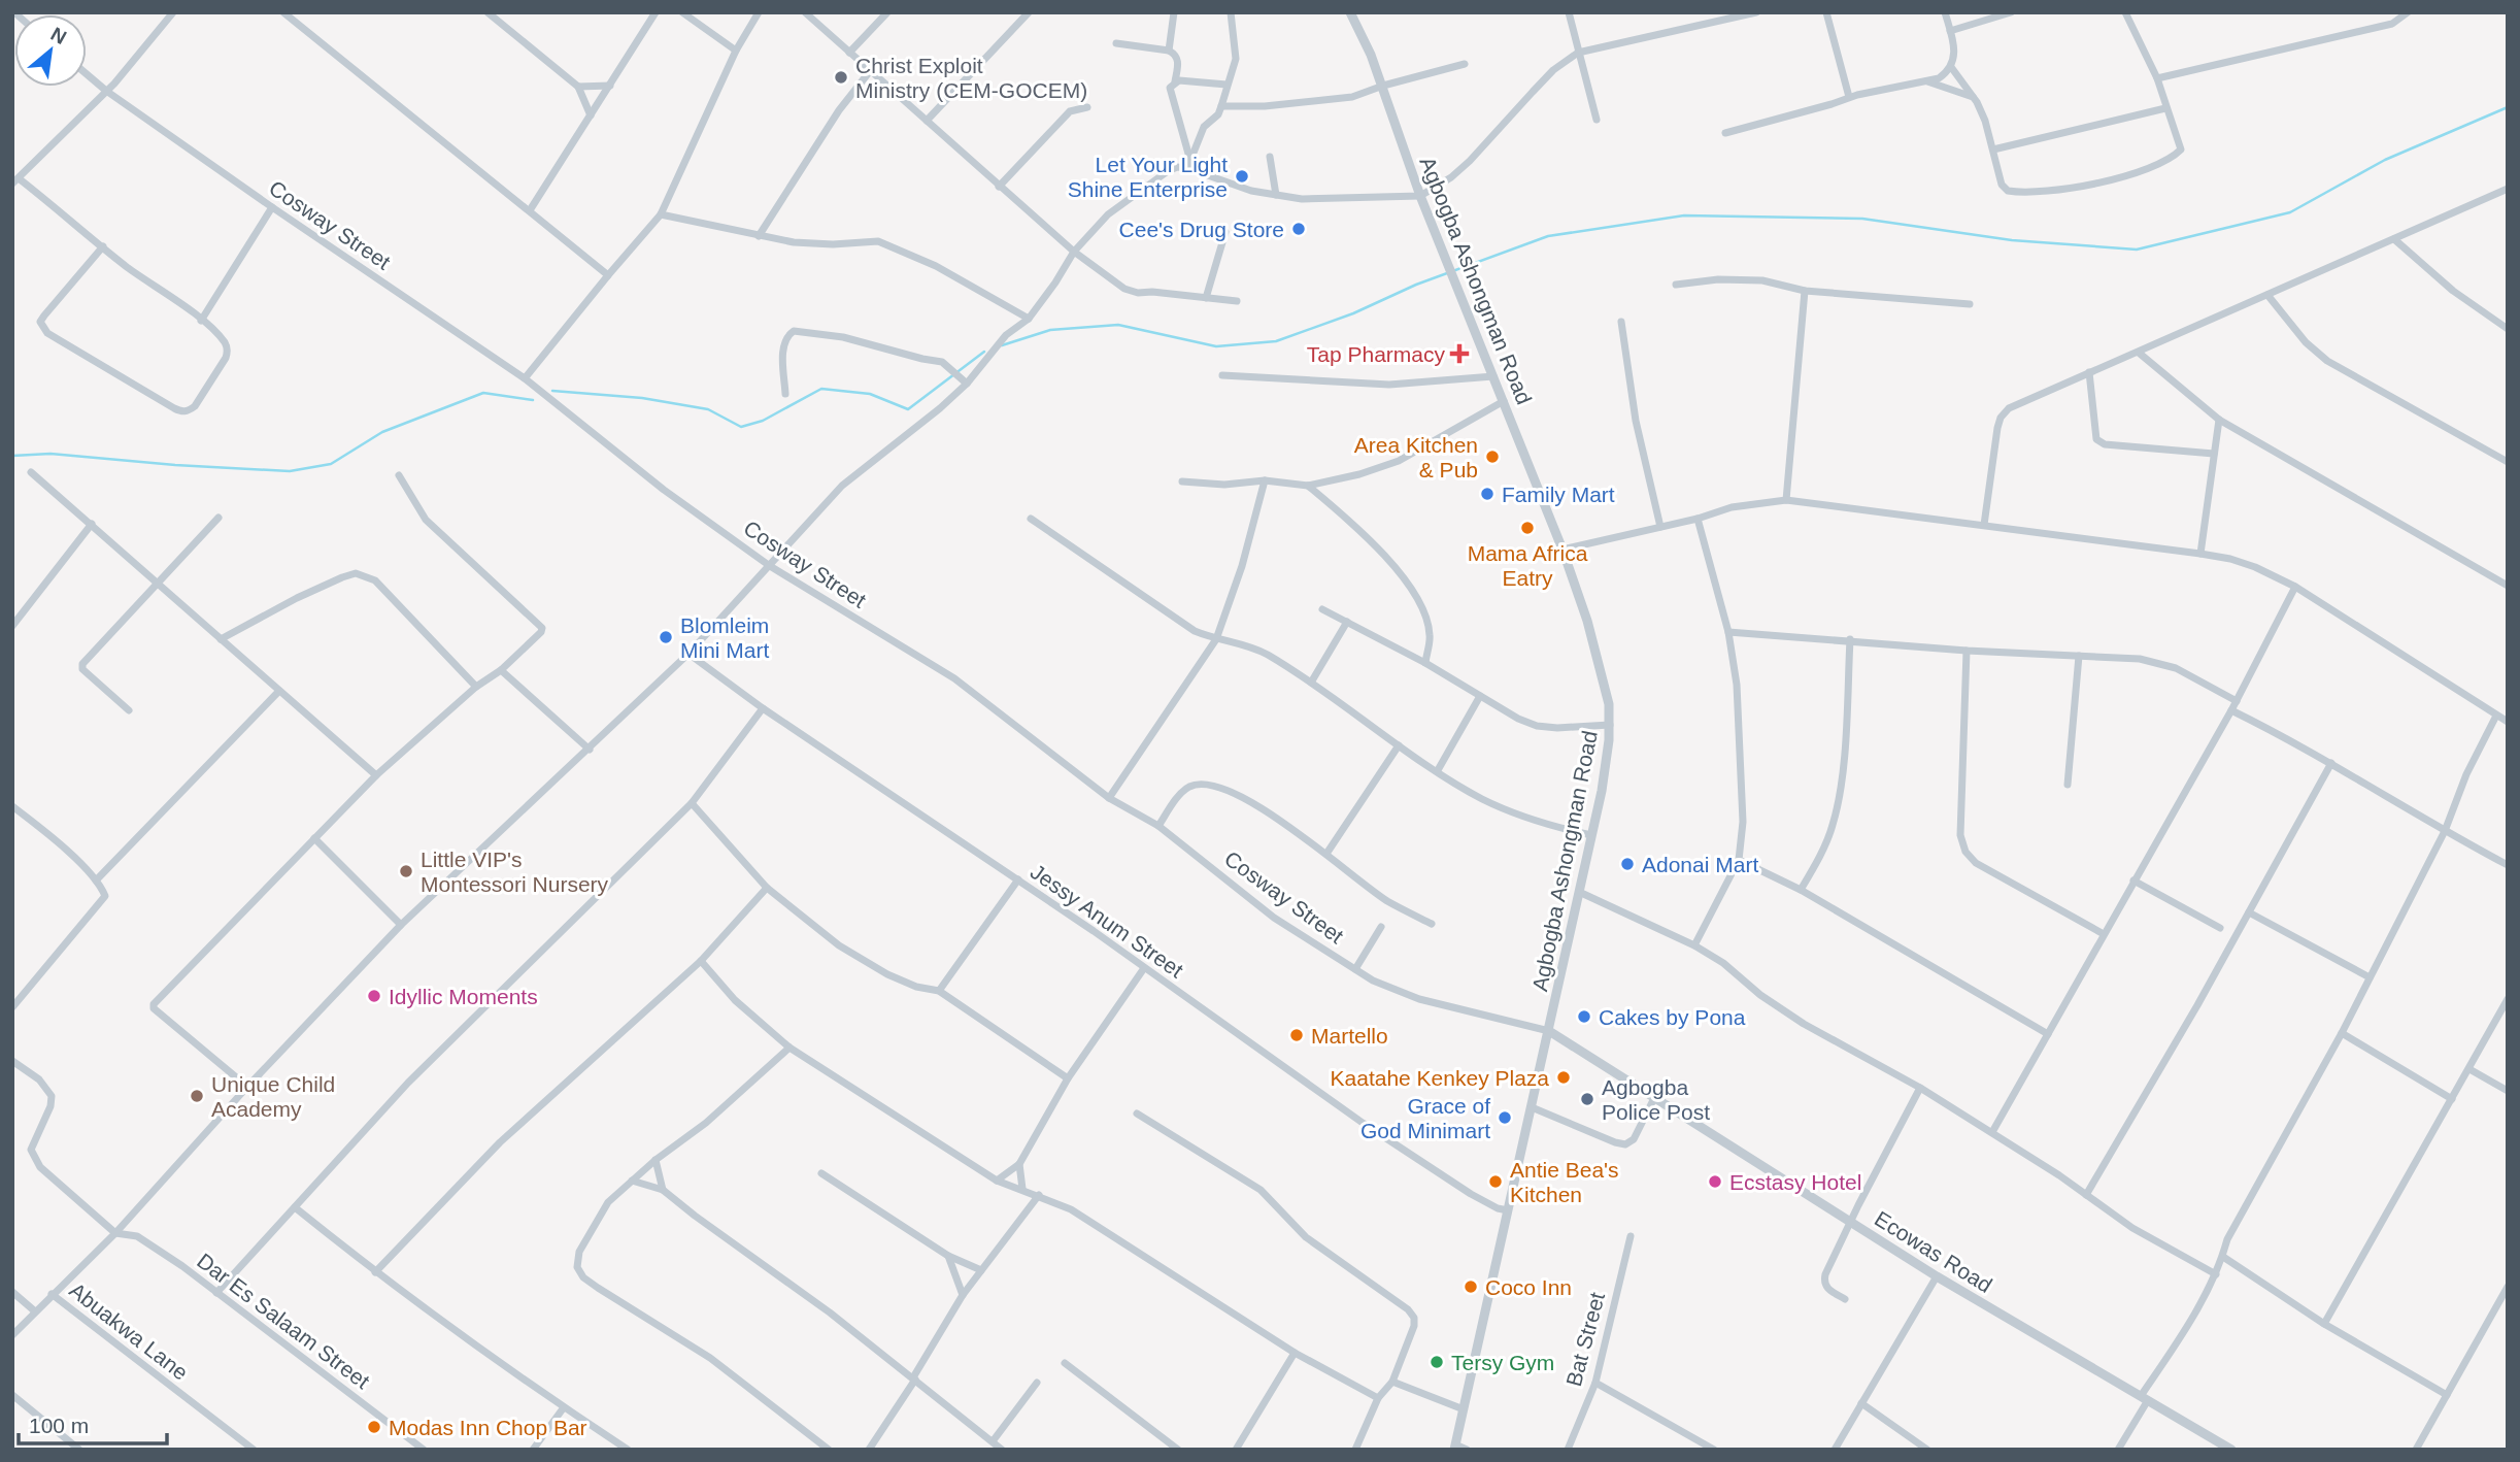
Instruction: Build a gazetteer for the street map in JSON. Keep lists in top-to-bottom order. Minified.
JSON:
{"streets":{"street":["Cosway Street","Agbogba Ashongman Road","Jessy Anum Street","Ecowas Road","Dar Es Salaam Street","Abuakwa Lane","Bat Street"]},"crossings":[["Cosway Street","Agbogba Ashongman Road"],["Cosway Street","Ecowas Road"],["Agbogba Ashongman Road","Jessy Anum Street"],["Agbogba Ashongman Road","Ecowas Road"]],"places":{"other":["Christ Exploit Ministry (CEM-GOCEM)","Let Your Light Shine Enterprise","Cee's Drug Store","Area Kitchen & Pub","Family Mart","Mama Africa Eatry","Blomleim Mini Mart","Adonai Mart","Little VIP's Montessori Nursery","Idyllic Moments","Cakes by Pona","Martello","Kaatahe Kenkey Plaza","Unique Child Academy","Agbogba Police Post","Grace of God Minimart","Antie Bea's Kitchen","Ecstasy Hotel","Coco Inn","Tersy Gym","Modas Inn Chop Bar"],"health":["Tap Pharmacy"]},"scale_bar":"100 m","north":"top right"}
